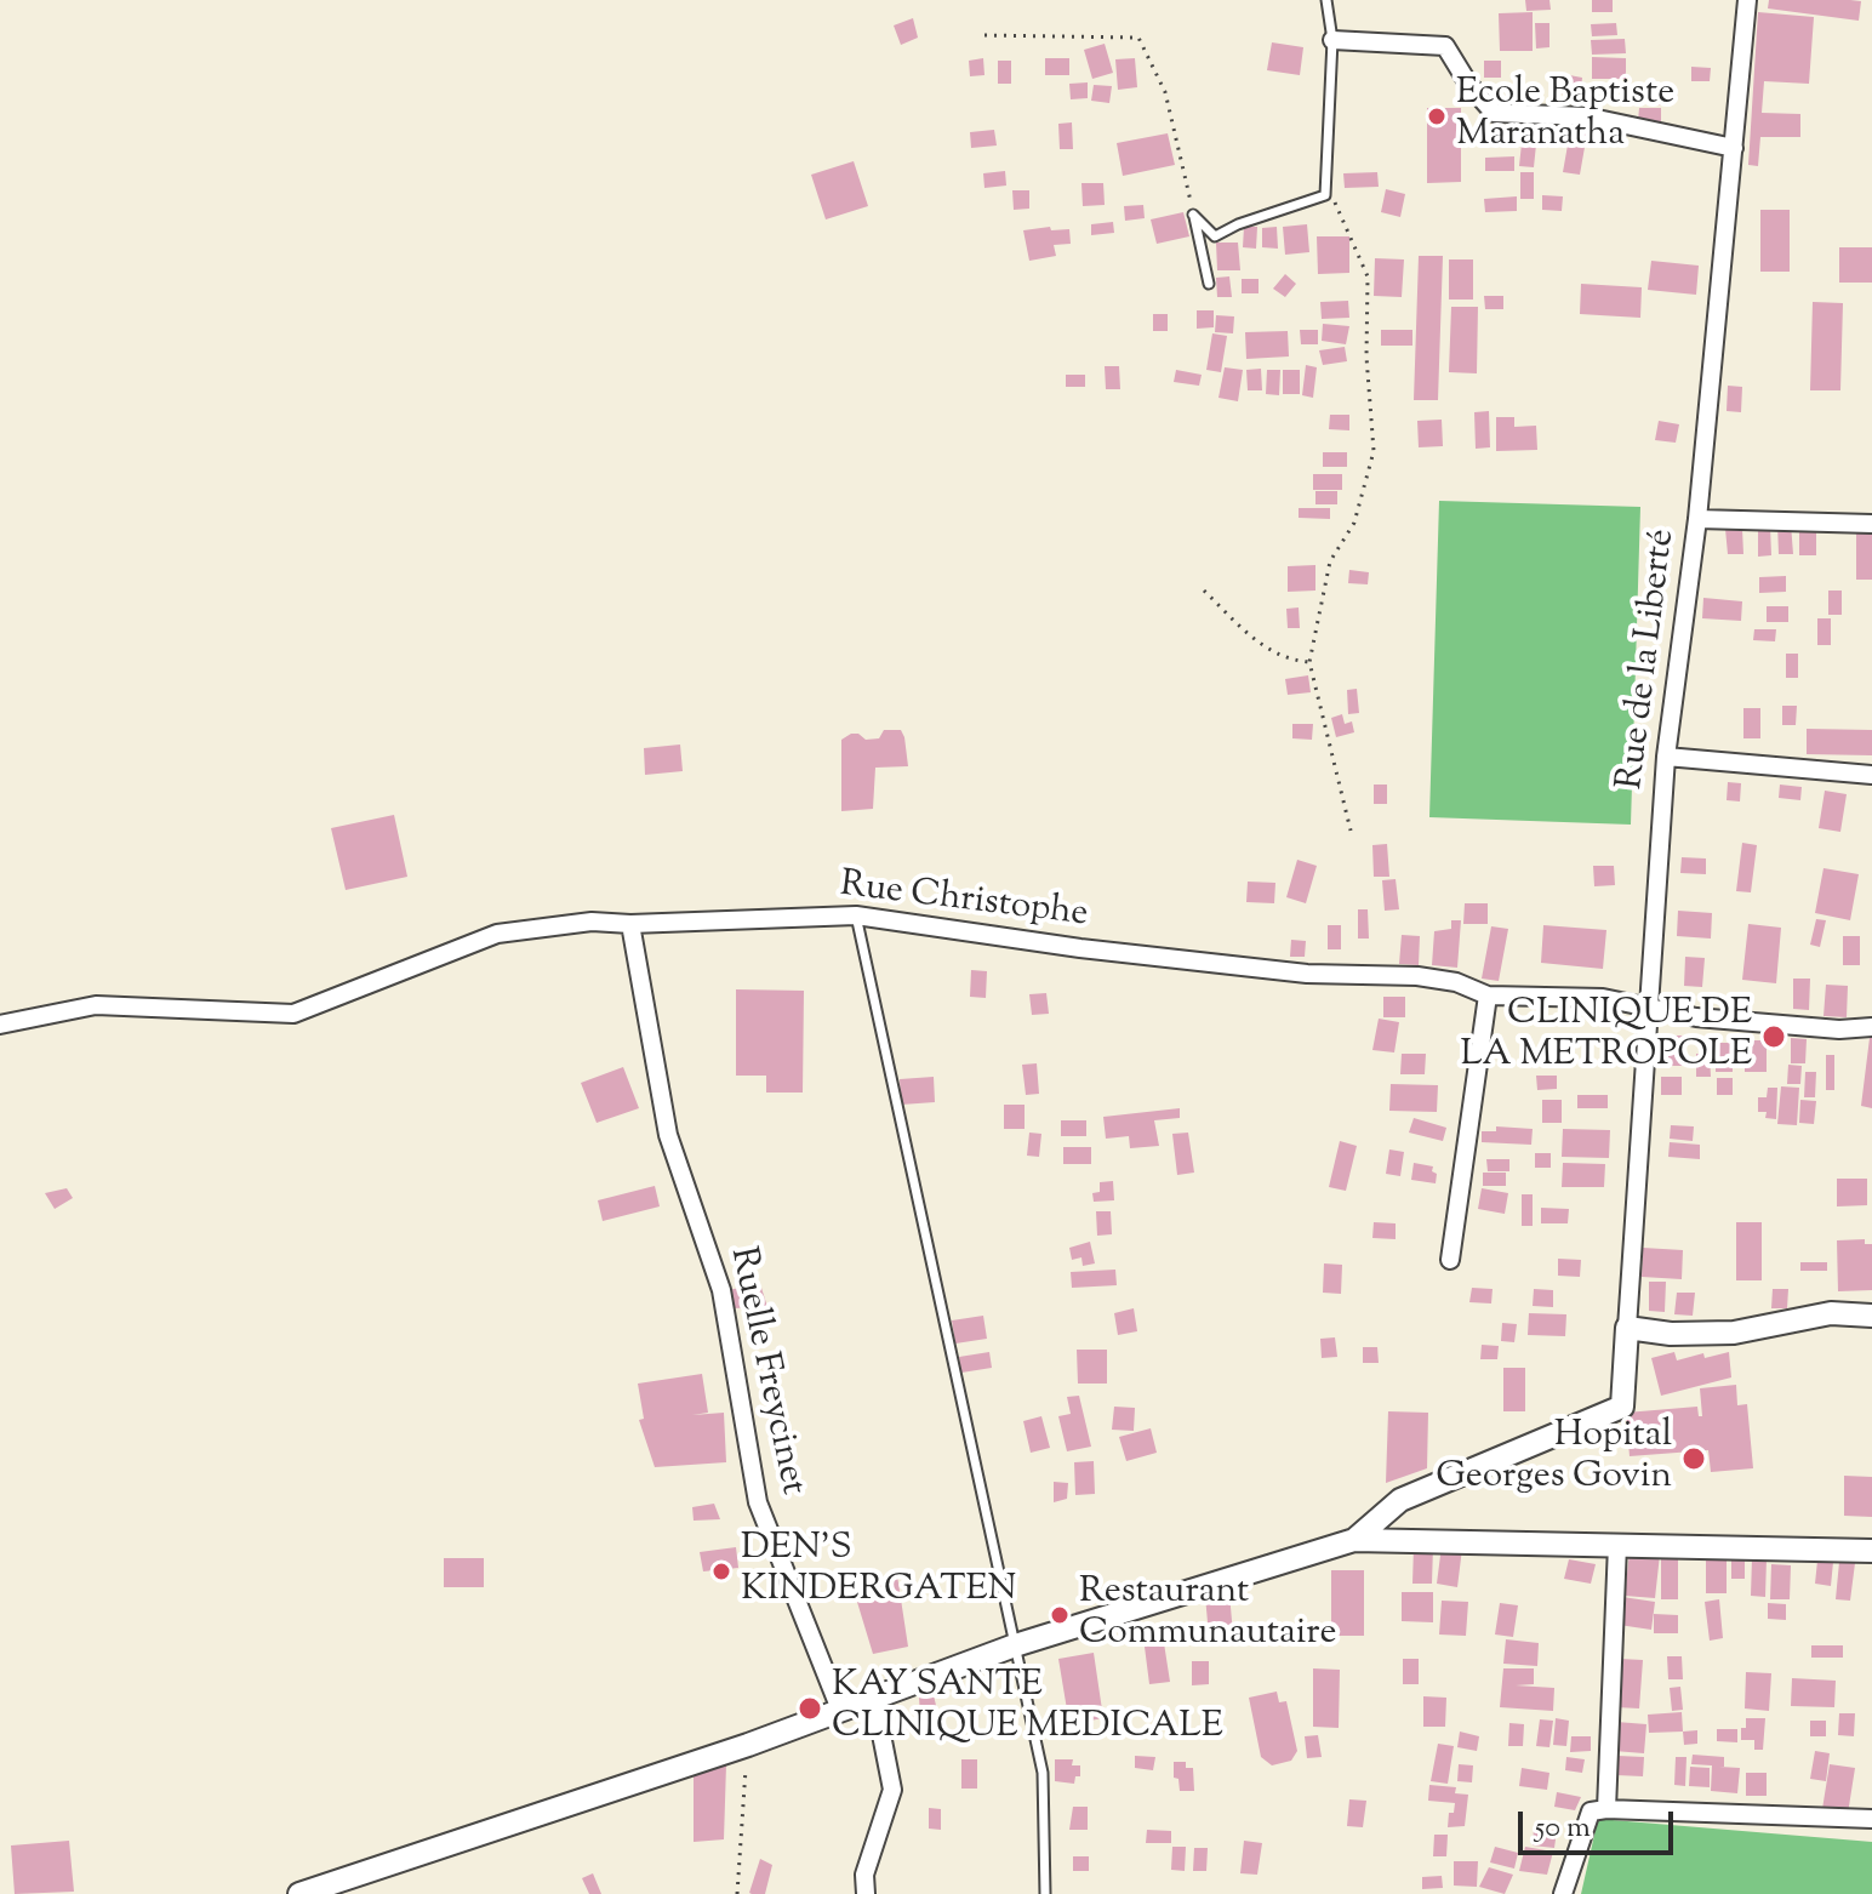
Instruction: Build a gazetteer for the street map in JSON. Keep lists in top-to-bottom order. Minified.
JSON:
{"streets":{"street":["Rue de la Liberté","Rue Christophe","Ruelle Freycinet"]},"crossings":[["Rue de la Liberté","Rue Christophe"],["Rue Christophe","Ruelle Freycinet"]],"places":["Ecole Baptiste Maranatha","CLINIQUE DE LA METROPOLE","Hopital Georges Govin","DEN'S KINDERGATEN","Restaurant Communautaire","KAY SANTE CLINIQUE MEDICALE"],"scale_bar":"50 m"}
